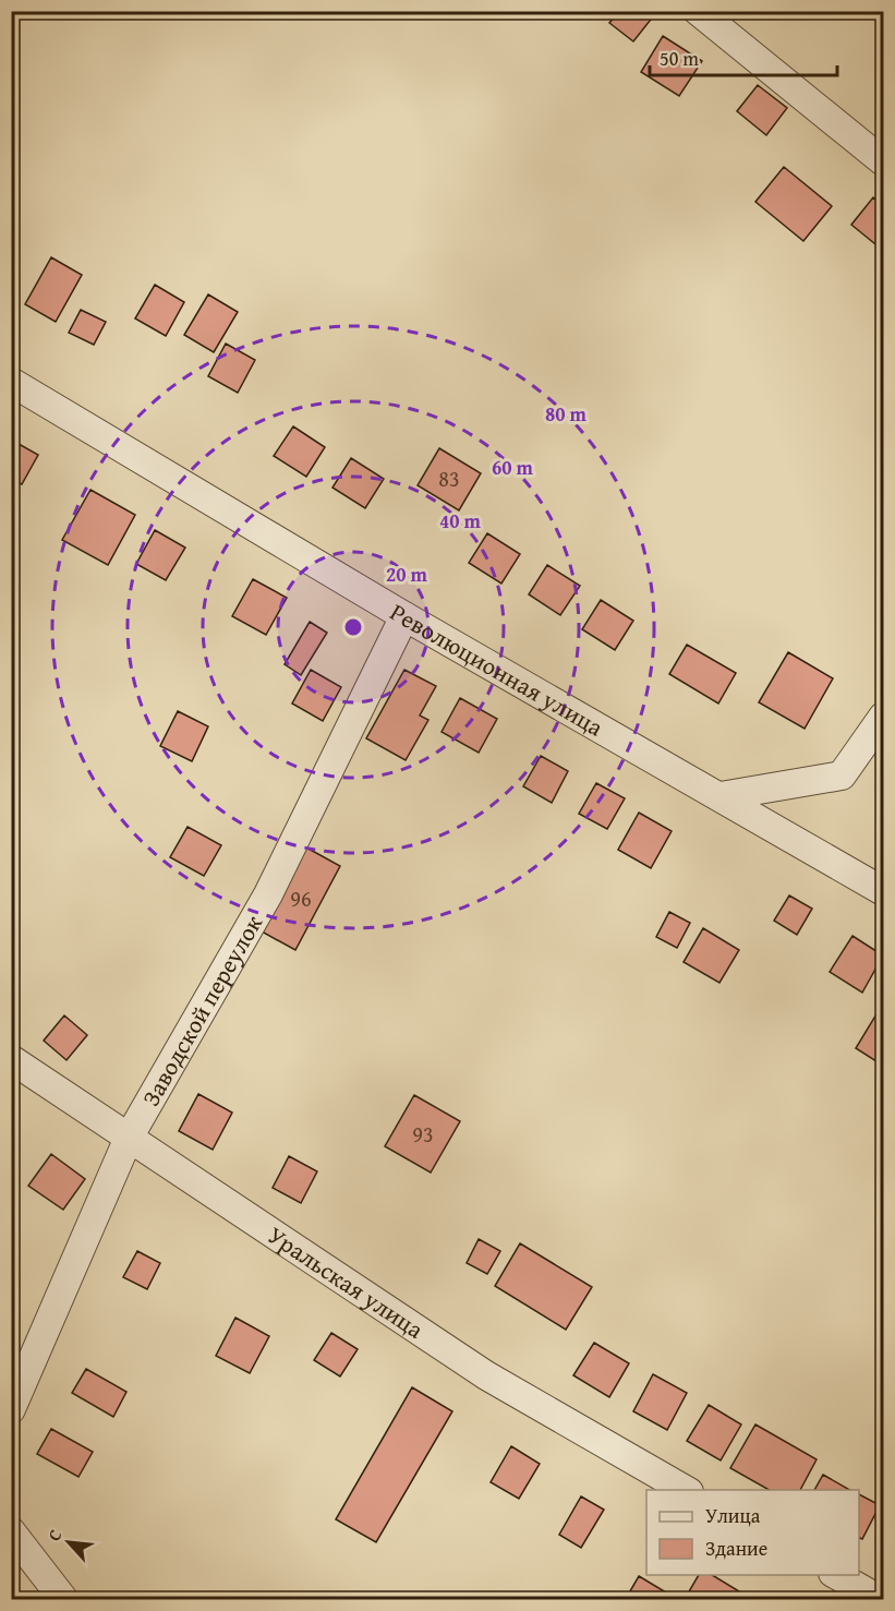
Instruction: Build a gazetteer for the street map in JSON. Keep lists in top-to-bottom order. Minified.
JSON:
{"streets":{"street":["Революционная улица","Заводской переулок","Уральская улица"]},"crossings":[["Революционная улица","Заводской переулок"],["Заводской переулок","Уральская улица"]],"house_numbers":["83","96","93"],"legend":["Улица","Здание"],"scale_bar":"50 m","north":"top left","rings":["80 m","60 m","40 m","20 m"]}
